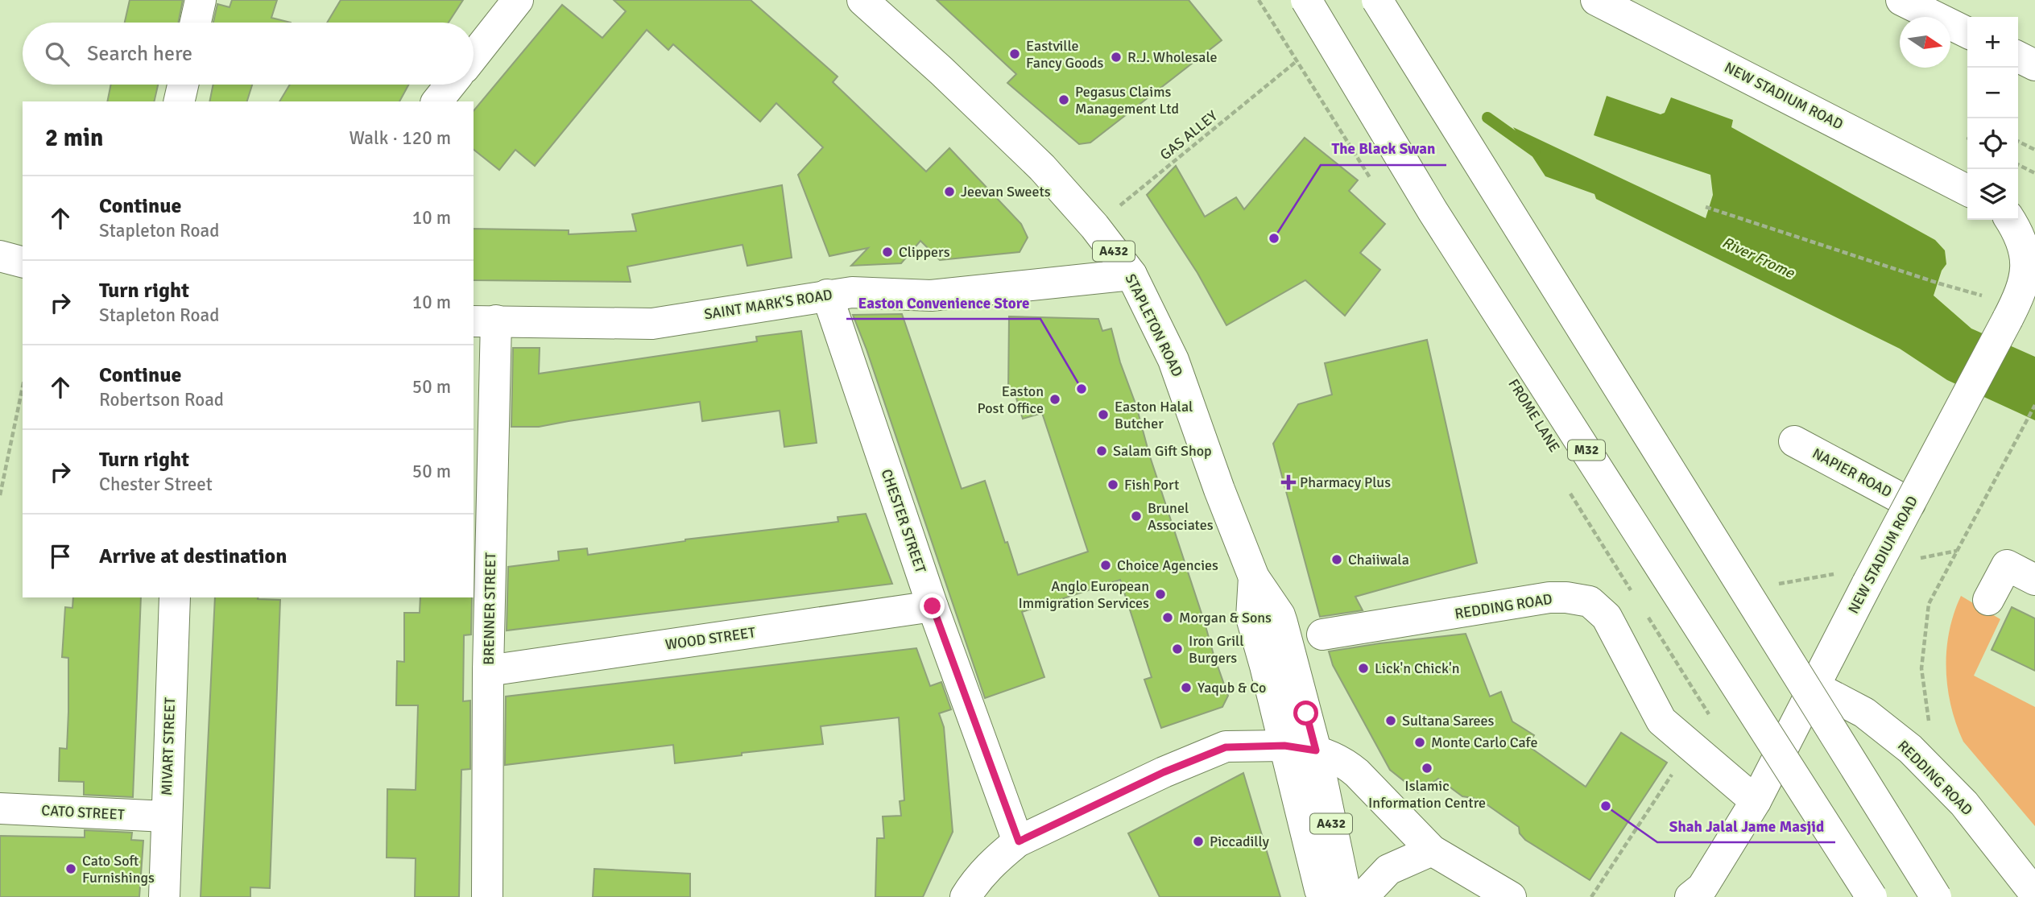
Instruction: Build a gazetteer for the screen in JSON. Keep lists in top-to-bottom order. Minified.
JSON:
{"streets":{"main road":["NEW STADIUM ROAD","A432","SAINT MARK'S ROAD","STAPLETON ROAD","M32","NAPIER ROAD","CHESTER STREET","REDDING ROAD","BRENNER STREET","WOOD STREET","MIVART STREET","CATO STREET"],"path":["GAS ALLEY"]},"crossings":[["NEW STADIUM ROAD","NAPIER ROAD"],["NEW STADIUM ROAD","REDDING ROAD"],["GAS ALLEY","STAPLETON ROAD"],["A432","STAPLETON ROAD"],["SAINT MARK'S ROAD","STAPLETON ROAD"],["SAINT MARK'S ROAD","CHESTER STREET"],["SAINT MARK'S ROAD","BRENNER STREET"],["CHESTER STREET","WOOD STREET"],["BRENNER STREET","WOOD STREET"],["MIVART STREET","CATO STREET"]],"water":["River Frome"],"places":{"other":["Eastville Fancy Goods","R.J. Wholesale","Pegasus Claims Management Ltd","Jeevan Sweets","The Black Swan","Clippers","Easton Convenience Store","Easton Post Office","Easton Halal Butcher","Salam Gift Shop","Fish Port","Brunel Associates","Chaiiwala","Choice Agencies","Anglo European Immigration Services","Morgan & Sons","Iron Grill Burgers","Lick'n Chick'n","Yaqub & Co","Sultana Sarees","Monte Carlo Cafe","Islamic Information Centre","Shah Jalal Jame Masjid","Piccadilly","Cato Soft Furnishings"],"health":["Pharmacy Plus"]},"north":"right","page":{"map_buttons":["+","−"],"search":"Search here","heading":["2 min","Walk · 120 m"],"list":[["Continue","Stapleton Road","10 m"],["Turn right","Stapleton Road","10 m"],["Continue","Robertson Road","50 m"],["Turn right","Chester Street","50 m"],"Arrive at destination"]}}
